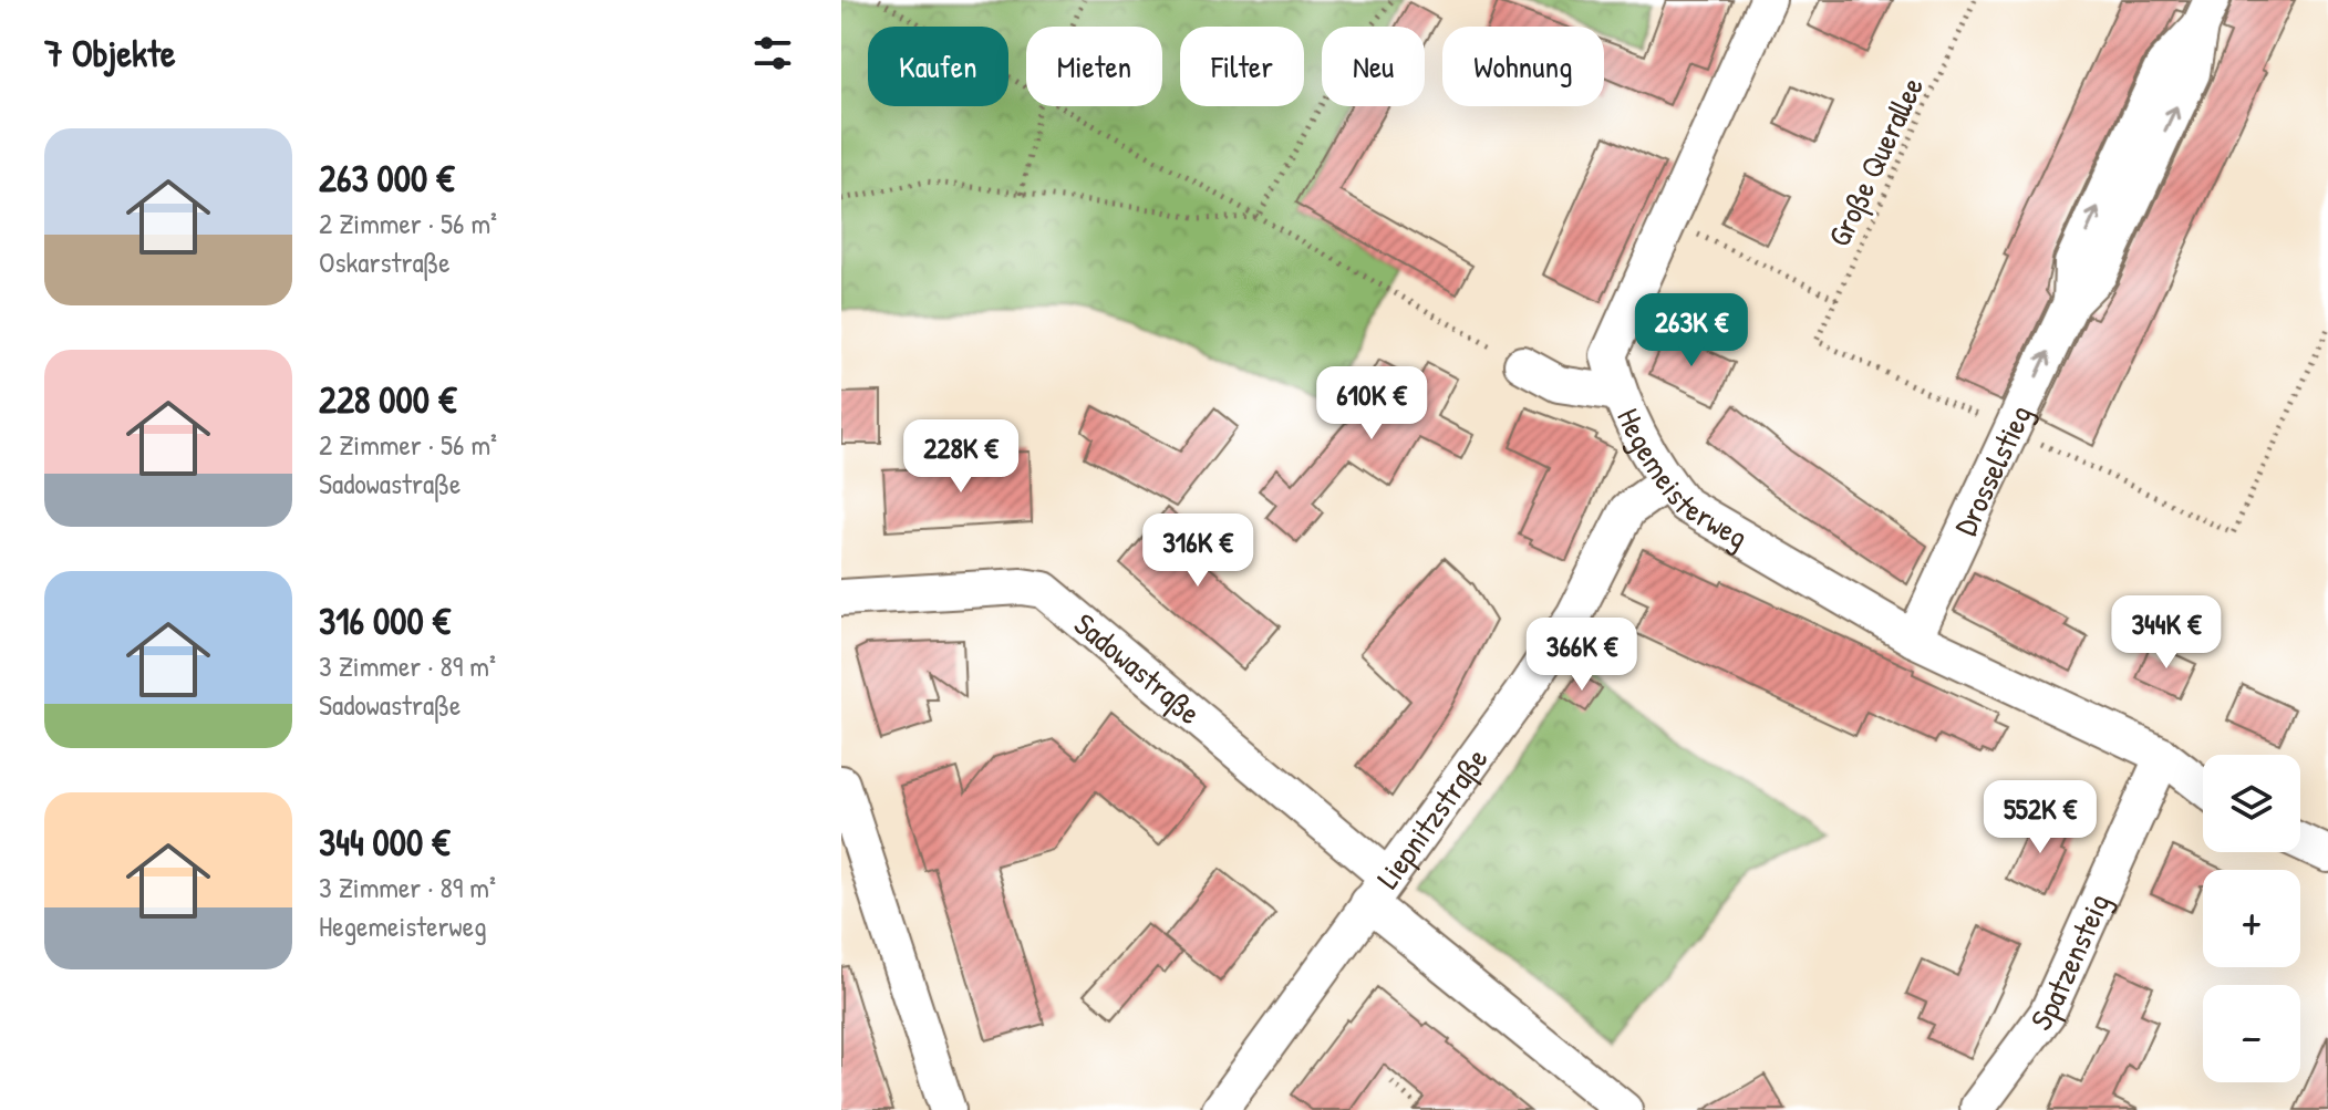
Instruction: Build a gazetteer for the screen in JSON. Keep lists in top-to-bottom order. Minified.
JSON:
{"streets":{"street":["Drosselstieg","Hegemeisterweg","Sadowastraße","Liepnitzstraße","Spatzensteig"],"path":["Große Querallee"]},"crossings":[["Drosselstieg","Hegemeisterweg"],["Hegemeisterweg","Liepnitzstraße"],["Hegemeisterweg","Spatzensteig"],["Sadowastraße","Liepnitzstraße"]],"one_way":["Drosselstieg"],"page":{"heading":"7 Objekte","chip":["Kaufen","Mieten","Filter","Neu","Wohnung"],"list":[{"name":"263 000 €","note":"2 Zimmer · 56 m² · Oskarstraße"},{"name":"228 000 €","note":"2 Zimmer · 56 m² · Sadowastraße"},{"name":"316 000 €","note":"3 Zimmer · 89 m² · Sadowastraße"},{"name":"344 000 €","note":"3 Zimmer · 89 m² · Hegemeisterweg"}],"price":["263K €","610K €","228K €","316K €","344K €","366K €","552K €"],"map_buttons":["+","−"]}}
